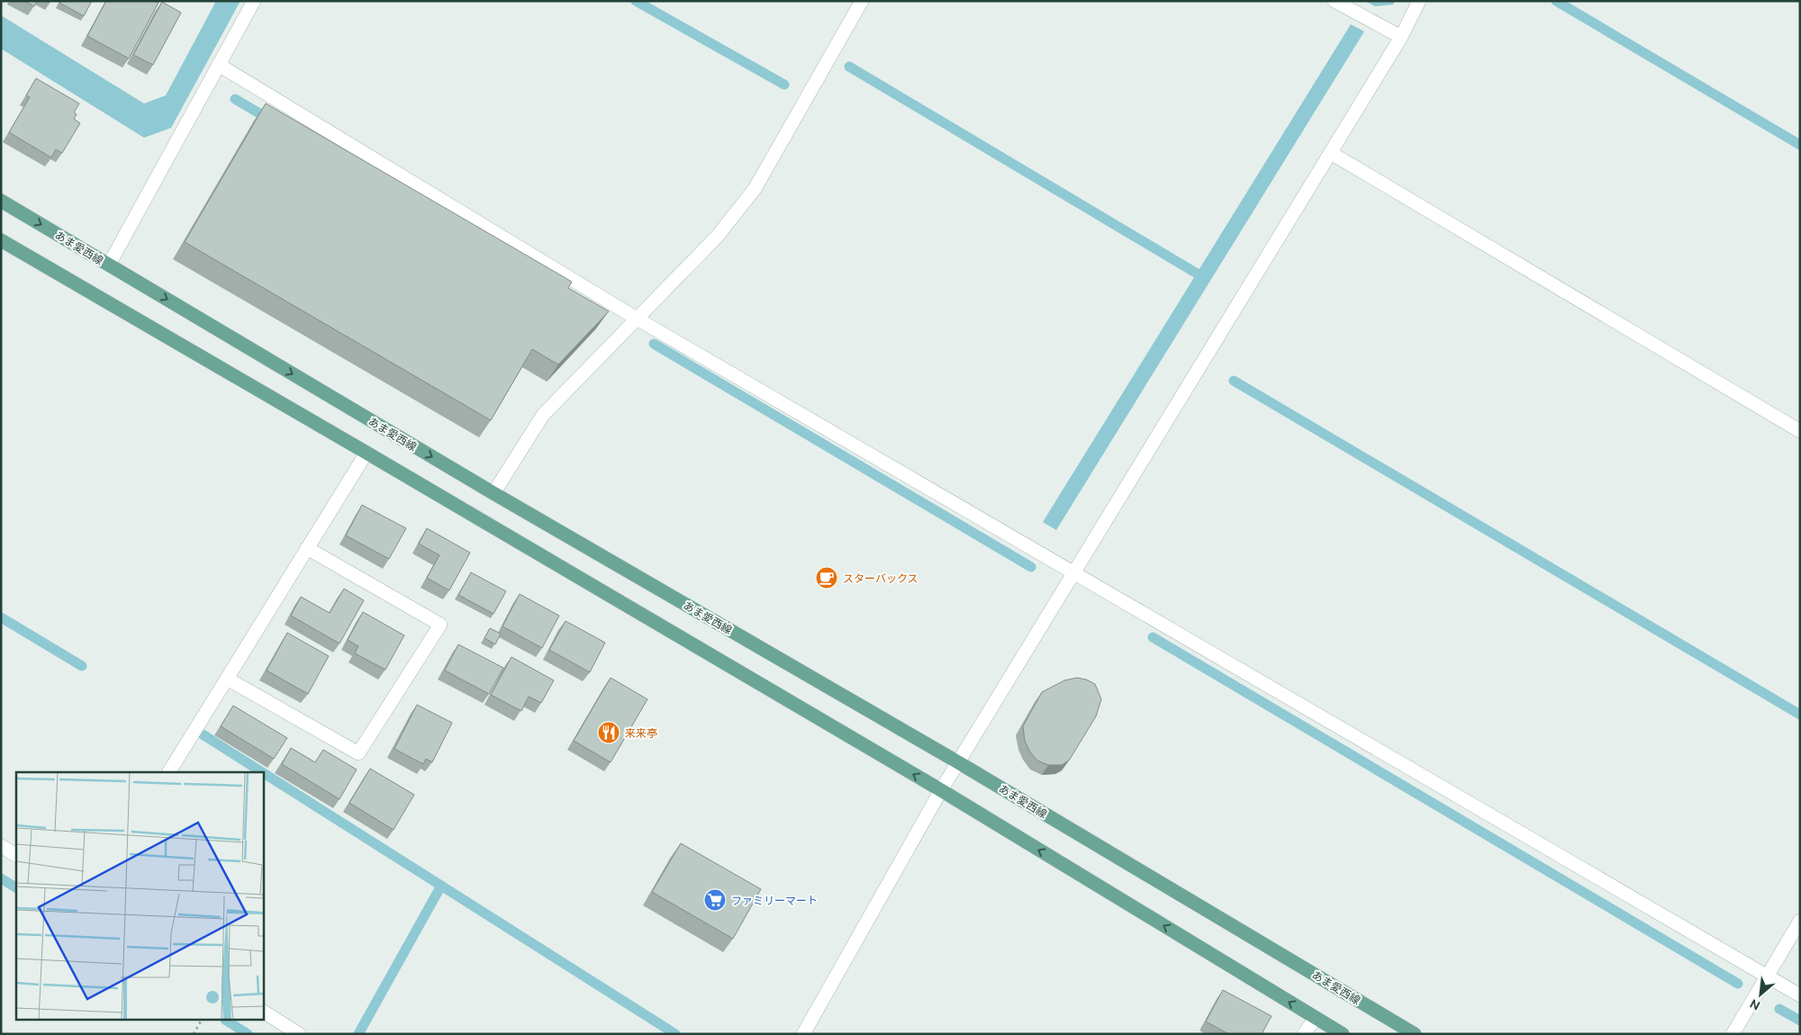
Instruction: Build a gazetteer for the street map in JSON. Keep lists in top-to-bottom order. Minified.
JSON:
{"streets":{"main road":["あま愛西線"]},"places":{"cafe":["スターバックス"],"restaurant":["来来亭"],"supermarket":["ファミリーマート"]},"north":"bottom left"}
